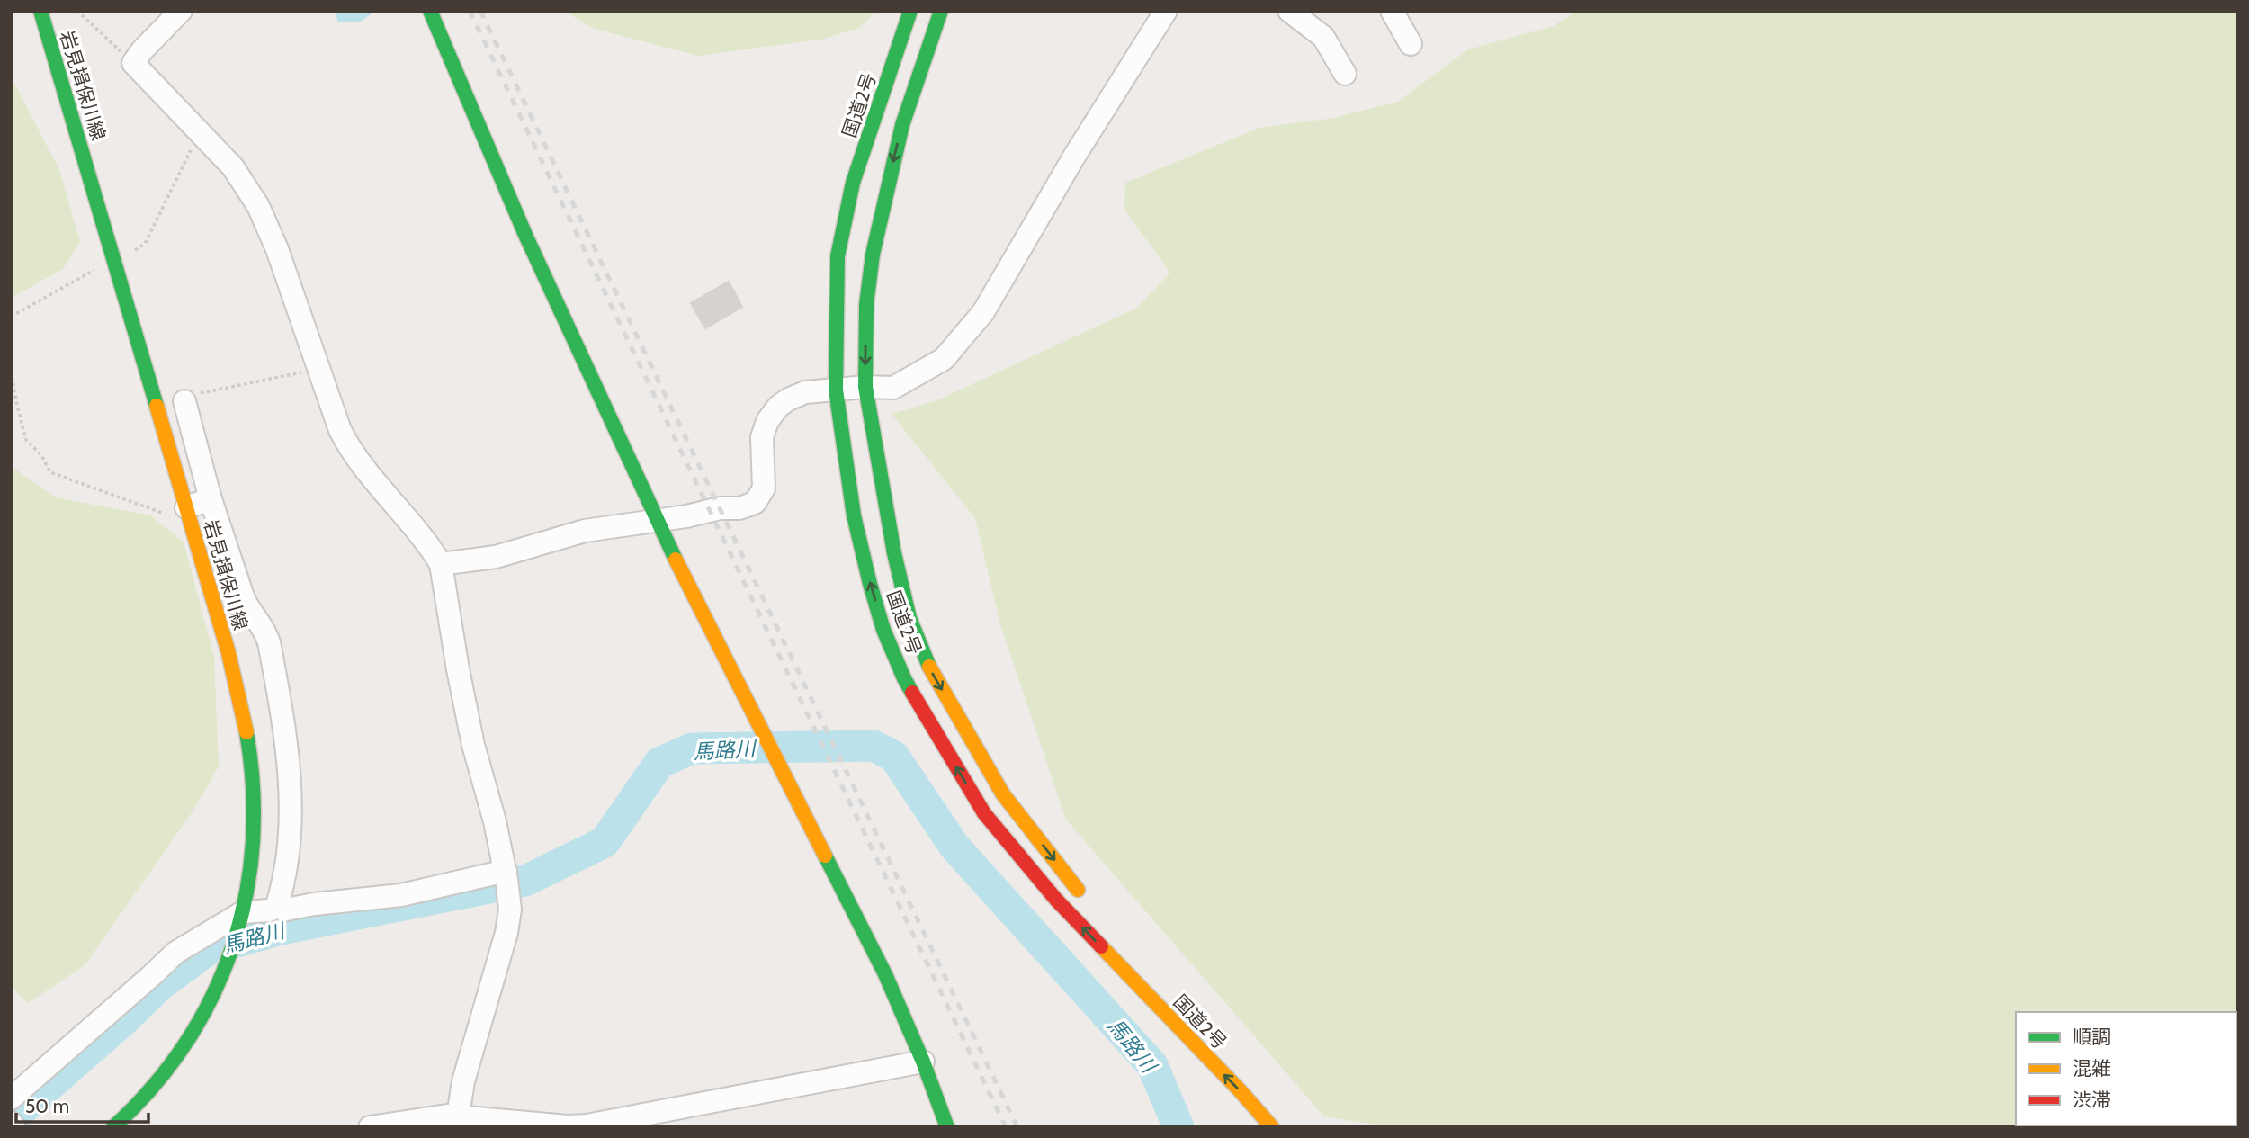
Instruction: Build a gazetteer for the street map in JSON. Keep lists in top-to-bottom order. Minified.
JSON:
{"streets":{"main road":["岩見揖保川線","国道2号"]},"water":["馬路川"],"legend":["順調","混雑","渋滞"],"scale_bar":"50 m"}
